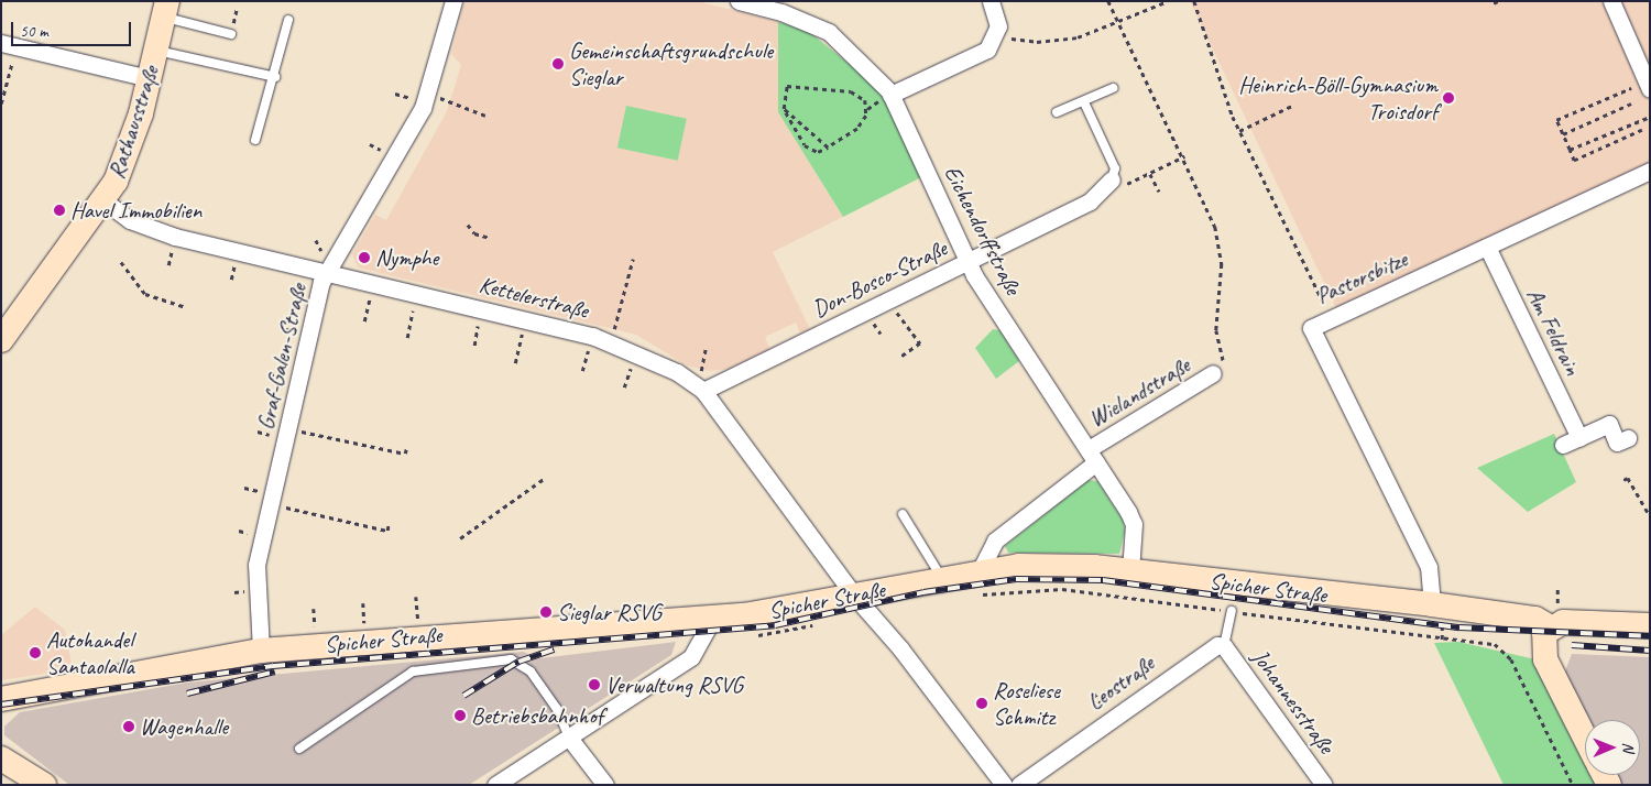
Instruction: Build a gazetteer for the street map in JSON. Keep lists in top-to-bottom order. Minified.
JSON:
{"streets":{"street":["Rathausstraße","Eichendorffstraße","Pastorsbitze","Don-Bosco-Straße","Kettelerstraße","Am Feldrain","Graf-Galen-Straße","Wielandstraße","Spicher Straße","Leostraße","Johannesstraße"]},"crossings":[["Rathausstraße","Kettelerstraße"],["Eichendorffstraße","Don-Bosco-Straße"],["Eichendorffstraße","Wielandstraße"],["Eichendorffstraße","Spicher Straße"],["Pastorsbitze","Am Feldrain"],["Pastorsbitze","Spicher Straße"],["Don-Bosco-Straße","Kettelerstraße"],["Kettelerstraße","Graf-Galen-Straße"],["Kettelerstraße","Spicher Straße"],["Graf-Galen-Straße","Spicher Straße"],["Wielandstraße","Spicher Straße"],["Leostraße","Johannesstraße"]],"places":["Gemeinschaftsgrundschule Sieglar","Heinrich-Böll-Gymnasium Troisdorf","Havel Immobilien","Nymphe","Sieglar RSVG","Autohandel Santaolalla","Verwaltung RSVG","Roseliese Schmitz","Betriebsbahnhof","Wagenhalle"],"scale_bar":"50 m","north":"right"}
